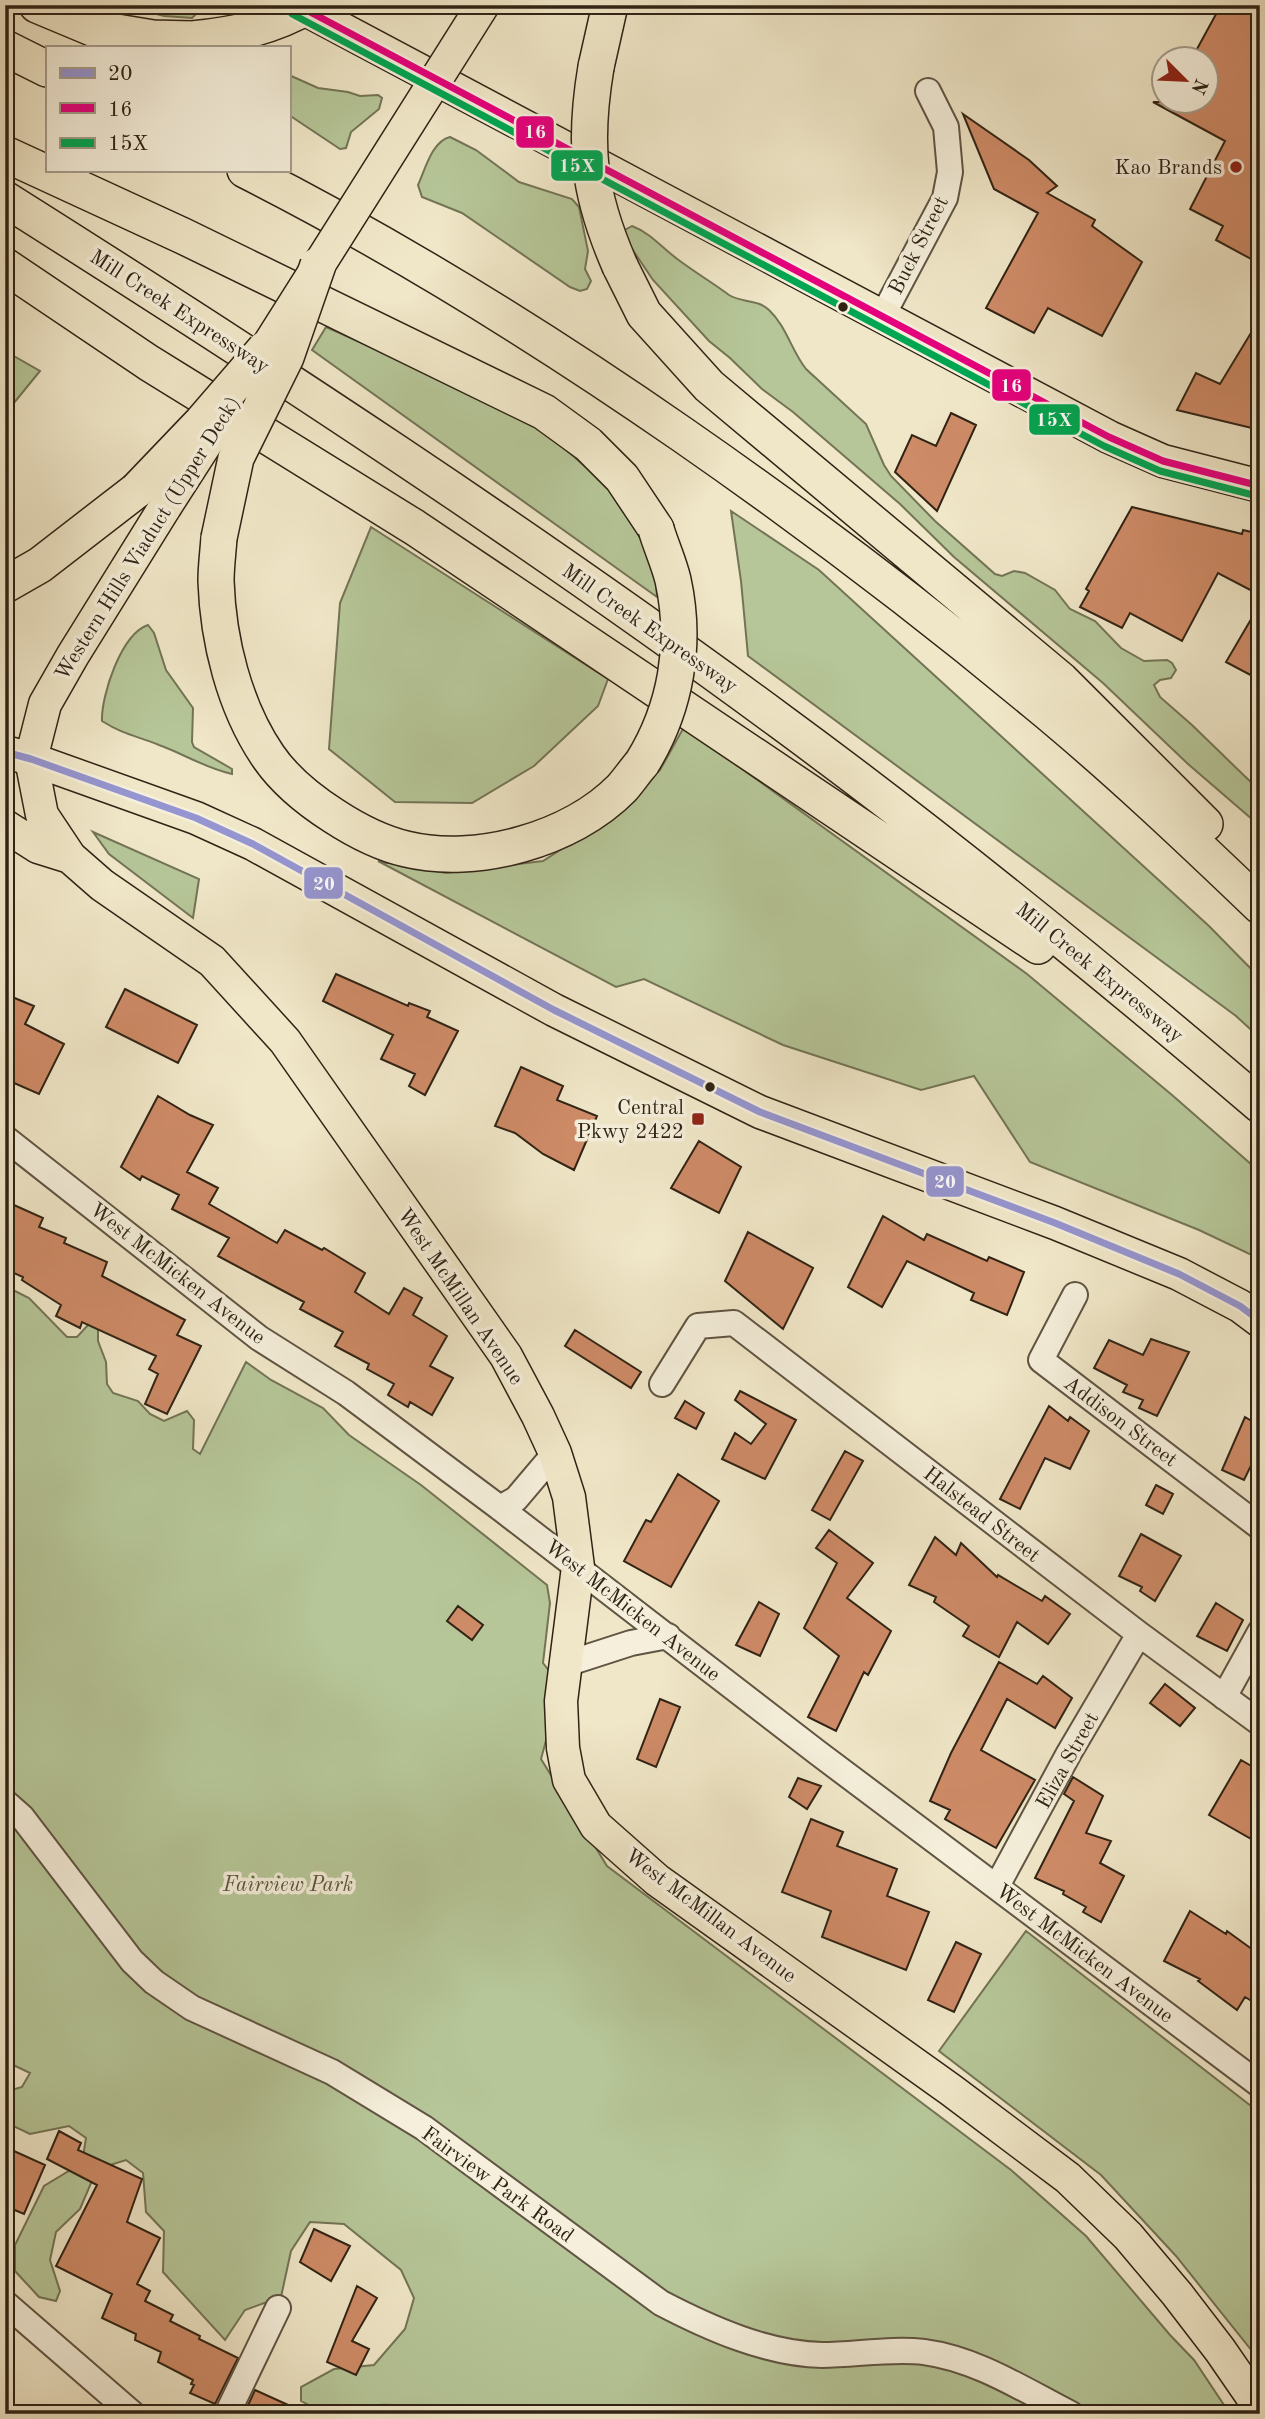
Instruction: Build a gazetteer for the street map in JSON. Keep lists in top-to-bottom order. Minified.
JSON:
{"streets":{"highway":["Mill Creek Expressway"],"main road":["Western Hills Viaduct (Upper Deck)","West McMillan Avenue"],"street":["Buck Street","West McMicken Avenue","Addison Street","Halstead Street","Eliza Street","Fairview Park Road"]},"crossings":[["Western Hills Viaduct (Upper Deck)","West McMillan Avenue"],["West McMicken Avenue","West McMillan Avenue"],["West McMicken Avenue","Eliza Street"],["Halstead Street","Eliza Street"]],"parks":["Fairview Park"],"places":{"other":["Kao Brands"],"transit":["Central Pkwy 2422"]},"lines":["transit line 16","transit line 15X","transit line 20"],"legend":["20","16","15X"],"north":"bottom right"}
